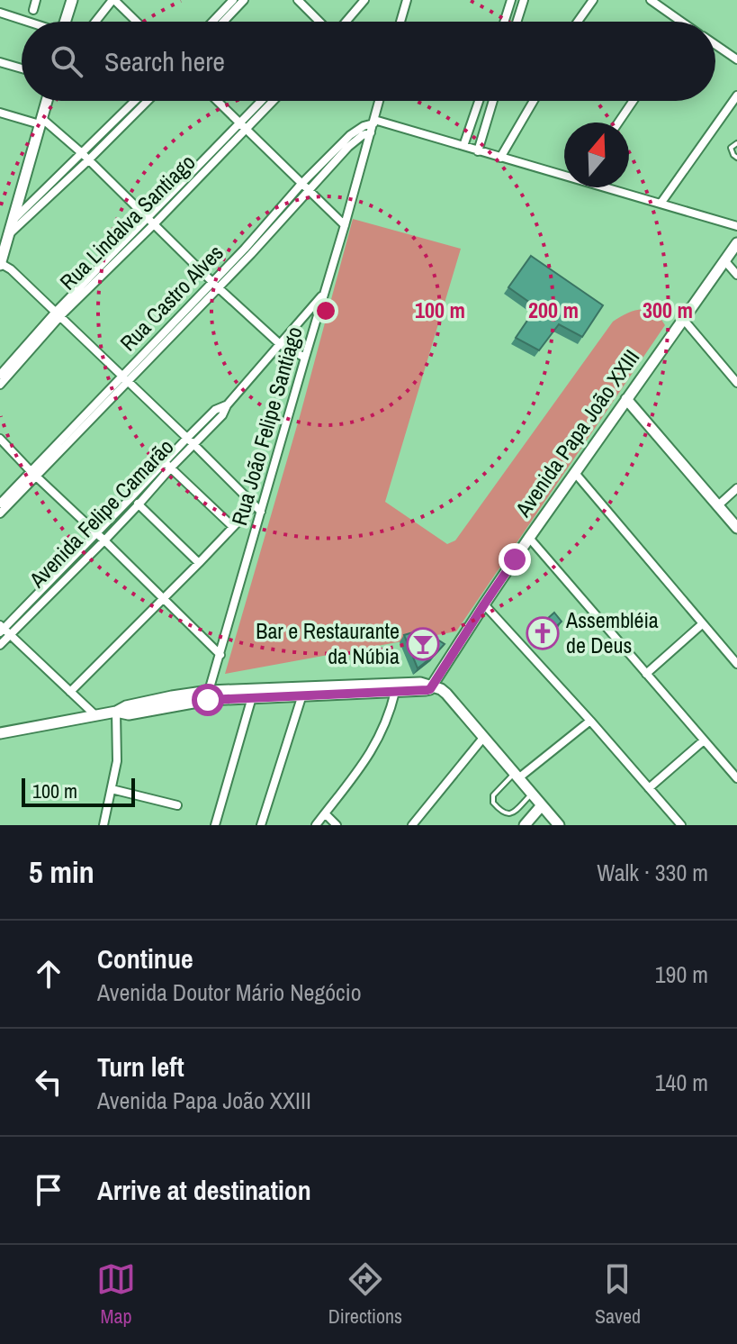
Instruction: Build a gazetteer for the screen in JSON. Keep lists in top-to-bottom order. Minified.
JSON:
{"streets":{"main road":["Avenida Papa João XXIII"],"street":["Rua Lindalva Santiago","Rua Castro Alves","Rua João Felipe Santiago","Avenida Felipe Camarão"]},"crossings":[["Rua Castro Alves","Rua João Felipe Santiago"],["Rua João Felipe Santiago","Avenida Felipe Camarão"]],"places":{"church":["Assembléia de Deus"],"bar":["Bar e Restaurante da Núbia"]},"scale_bar":"100 m","north":"top","page":{"search":"Search here","scale":"100 m","heading":["5 min","Walk · 330 m"],"list":[["Continue","Avenida Doutor Mário Negócio","190 m"],["Turn left","Avenida Papa João XXIII","140 m"],"Arrive at destination"],"nav":["Map","Directions","Saved"]},"rings":["100 m","200 m","300 m"]}
